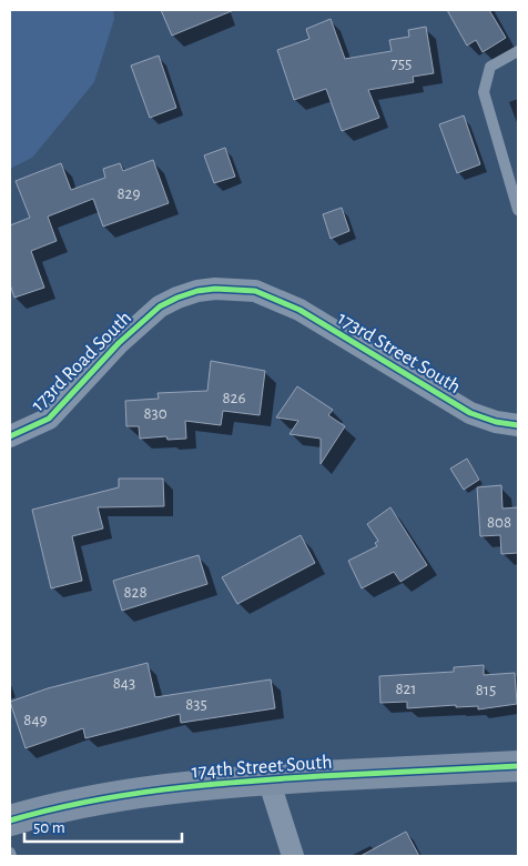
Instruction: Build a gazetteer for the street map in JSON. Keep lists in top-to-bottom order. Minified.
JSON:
{"streets":{"street":["173rd Street South","173rd Road South","174th Street South"]},"crossings":[["173rd Street South","173rd Road South"]],"house_numbers":["755","829","826","830","808","828","843","821","815","835","849"],"scale_bar":"50 m"}
